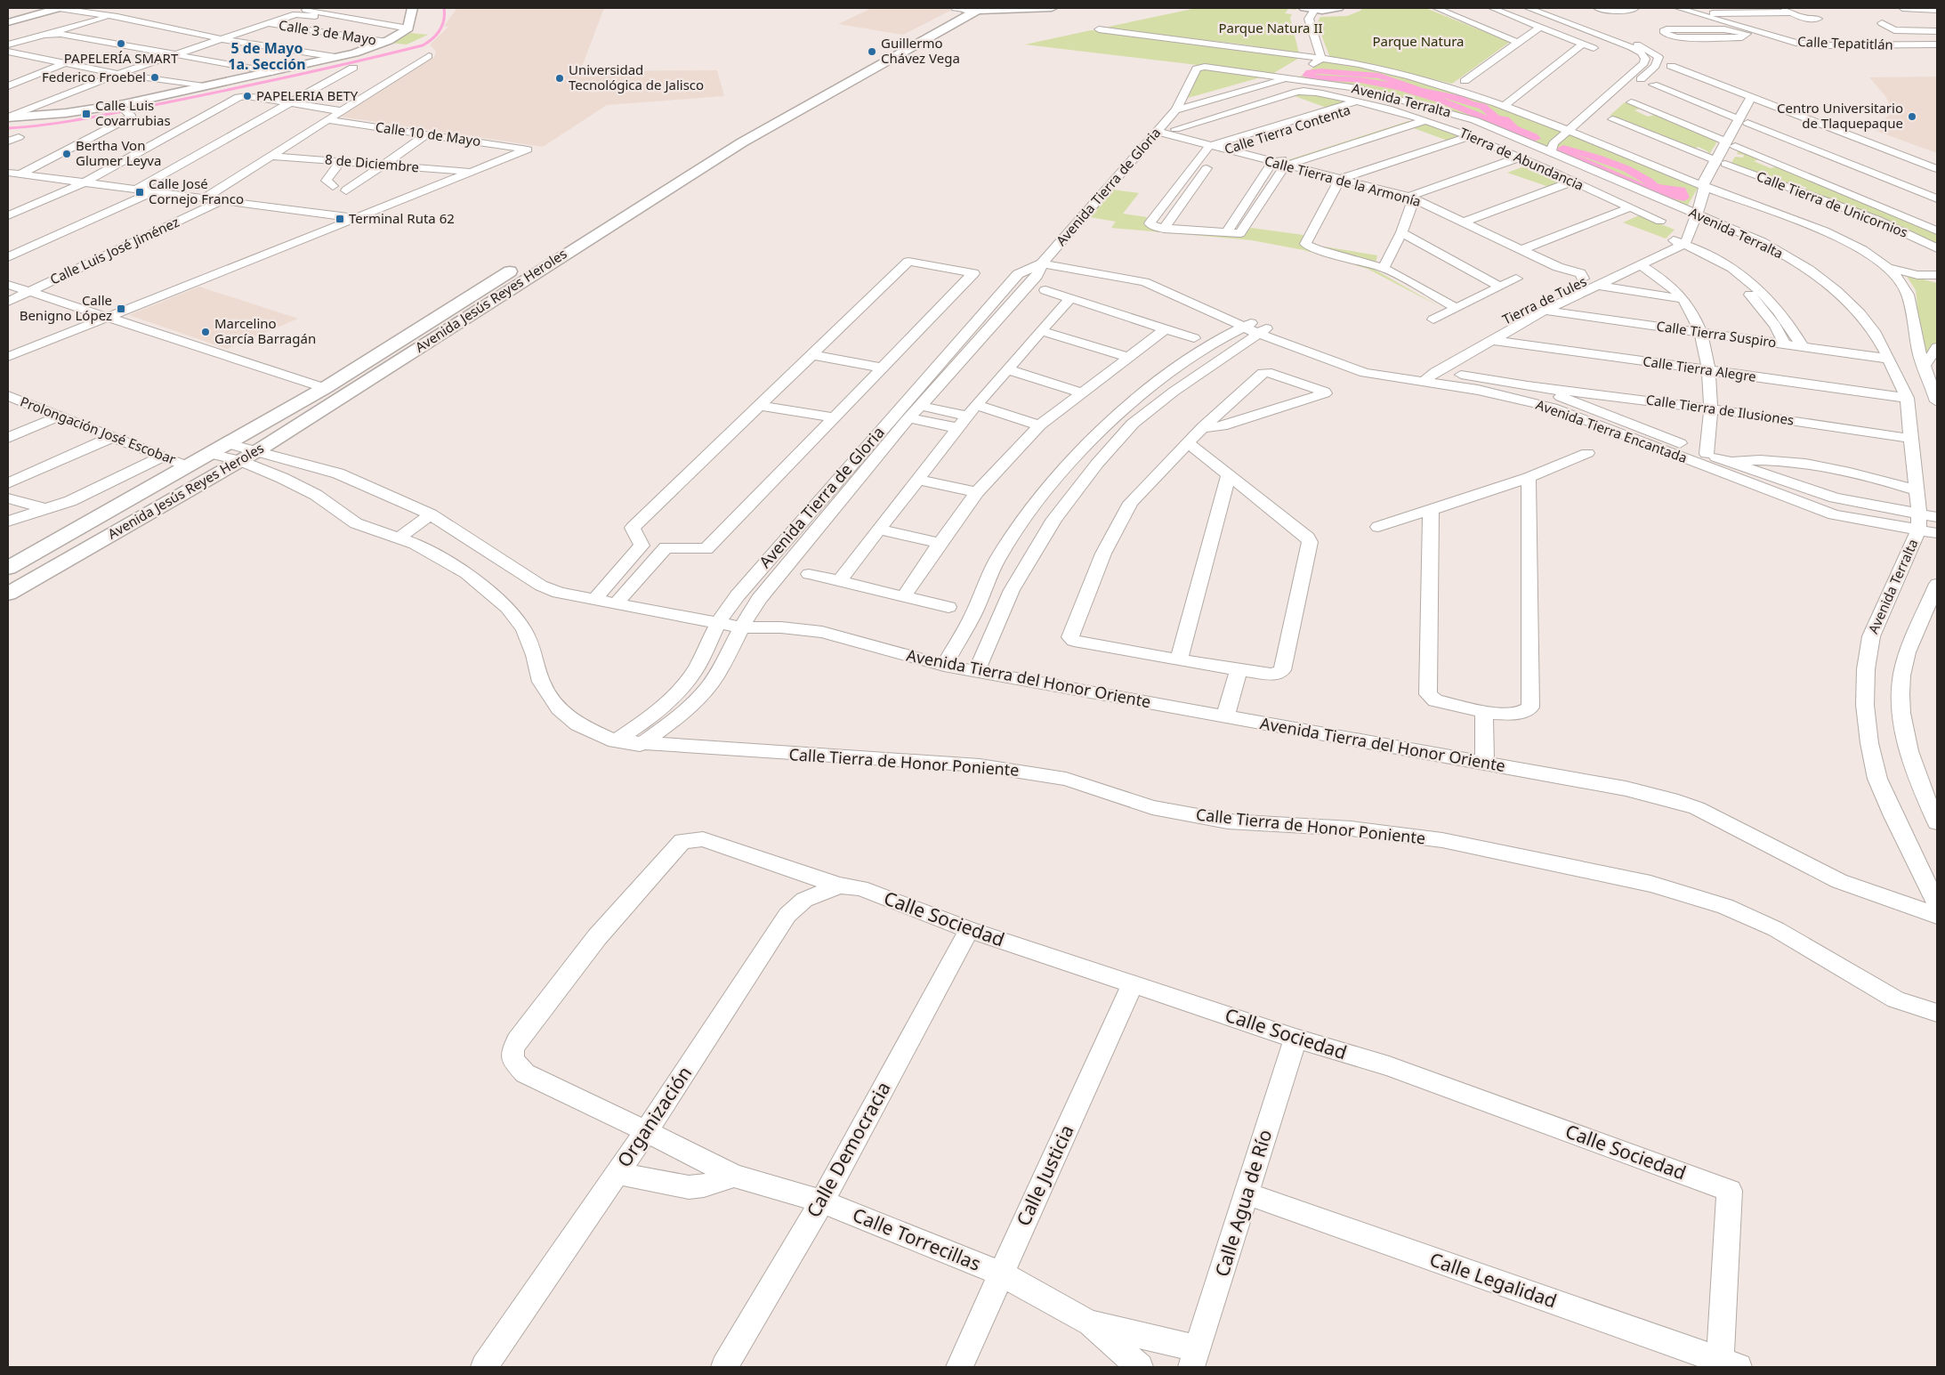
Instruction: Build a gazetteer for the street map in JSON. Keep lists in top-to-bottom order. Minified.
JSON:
{"streets":{"street":["Calle 3 de Mayo","Calle Tepatitlán","Avenida Terralta","Calle Tierra Contenta","Calle 10 de Mayo","Tierra de Abundancia","8 de Diciembre","Calle Tierra de la Armonía","Avenida Tierra de Gloria","Calle Tierra de Unicornios","Calle Luis José Jiménez","Avenida Jesús Reyes Heroles","Tierra de Tules","Calle Tierra Suspiro","Calle Tierra Alegre","Calle Tierra de Ilusiones","Prolongación José Escobar","Avenida Tierra Encantada","Avenida Tierra del Honor Oriente","Calle Tierra de Honor Poniente","Calle Sociedad","Organización","Calle Democracia","Calle Justicia","Calle Agua de Río","Calle Torrecillas","Calle Legalidad"]},"crossings":[["Avenida Terralta","Avenida Tierra de Gloria"],["Avenida Terralta","Calle Tierra Suspiro"],["Avenida Terralta","Calle Tierra Alegre"],["Avenida Terralta","Calle Tierra de Ilusiones"],["Avenida Terralta","Avenida Tierra Encantada"],["Calle Tierra Contenta","Tierra de Abundancia"],["Calle Tierra Contenta","Calle Tierra de la Armonía"],["Calle 10 de Mayo","8 de Diciembre"],["Calle Tierra de la Armonía","Avenida Tierra de Gloria"],["Calle Tierra de la Armonía","Tierra de Tules"],["Avenida Tierra de Gloria","Avenida Tierra del Honor Oriente"],["Avenida Tierra de Gloria","Calle Tierra de Honor Poniente"],["Avenida Jesús Reyes Heroles","Prolongación José Escobar"],["Avenida Jesús Reyes Heroles","Avenida Tierra del Honor Oriente"],["Avenida Jesús Reyes Heroles","Calle Tierra de Honor Poniente"],["Tierra de Tules","Calle Tierra Suspiro"],["Tierra de Tules","Calle Tierra Alegre"],["Tierra de Tules","Avenida Tierra Encantada"],["Calle Tierra de Ilusiones","Avenida Tierra Encantada"],["Avenida Tierra del Honor Oriente","Calle Tierra de Honor Poniente"],["Calle Sociedad","Organización"],["Calle Sociedad","Calle Democracia"],["Calle Sociedad","Calle Justicia"],["Calle Sociedad","Calle Agua de Río"],["Calle Sociedad","Calle Torrecillas"],["Calle Sociedad","Calle Legalidad"],["Organización","Calle Torrecillas"],["Calle Democracia","Calle Torrecillas"],["Calle Justicia","Calle Torrecillas"],["Calle Agua de Río","Calle Torrecillas"],["Calle Agua de Río","Calle Legalidad"]],"districts":["5 de Mayo 1a. Sección"],"parks":["Parque Natura II","Parque Natura"],"places":{"other":["PAPELERÍA SMART","Guillermo Chávez Vega","Federico Froebel","Universidad Tecnológica de Jalisco","PAPELERIA BETY","Centro Universitario de Tlaquepaque","Bertha Von Glumer Leyva","Marcelino García Barragán"],"transit":["Calle Luis Covarrubias","Calle José Cornejo Franco","Terminal Ruta 62","Calle Benigno López"]}}
